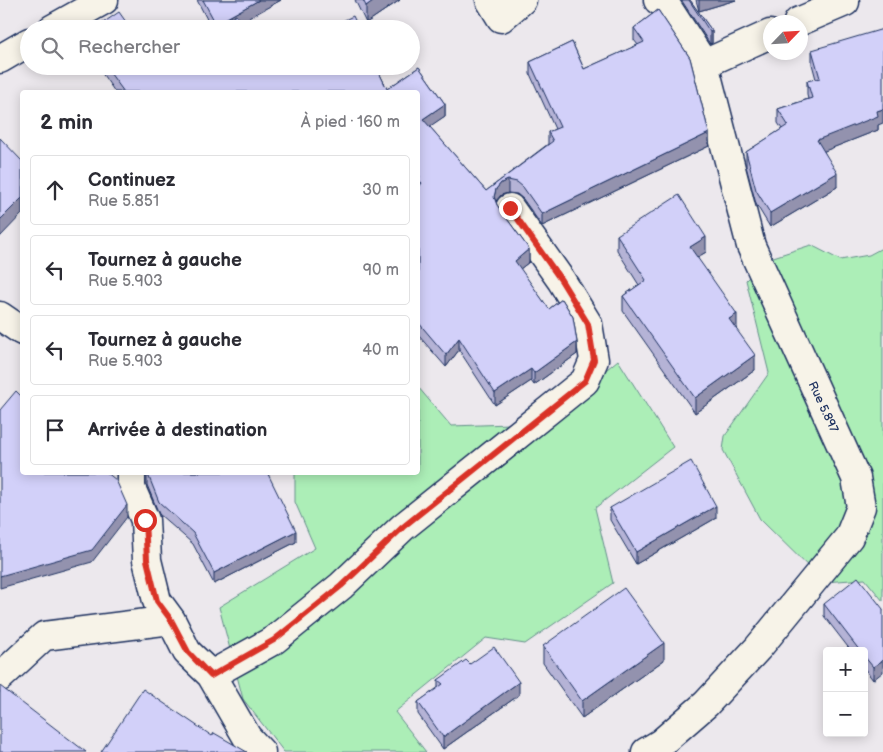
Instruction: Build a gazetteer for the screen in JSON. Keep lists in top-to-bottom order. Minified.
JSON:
{"streets":{"street":["Rue 5.897"]},"north":"top right","page":{"search":"Rechercher","heading":["2 min","À pied · 160 m"],"list":[["Continuez","Rue 5.851","30 m"],["Tournez à gauche","Rue 5.903","90 m"],["Tournez à gauche","Rue 5.903","40 m"],"Arrivée à destination"],"map_buttons":["+","−"]}}
